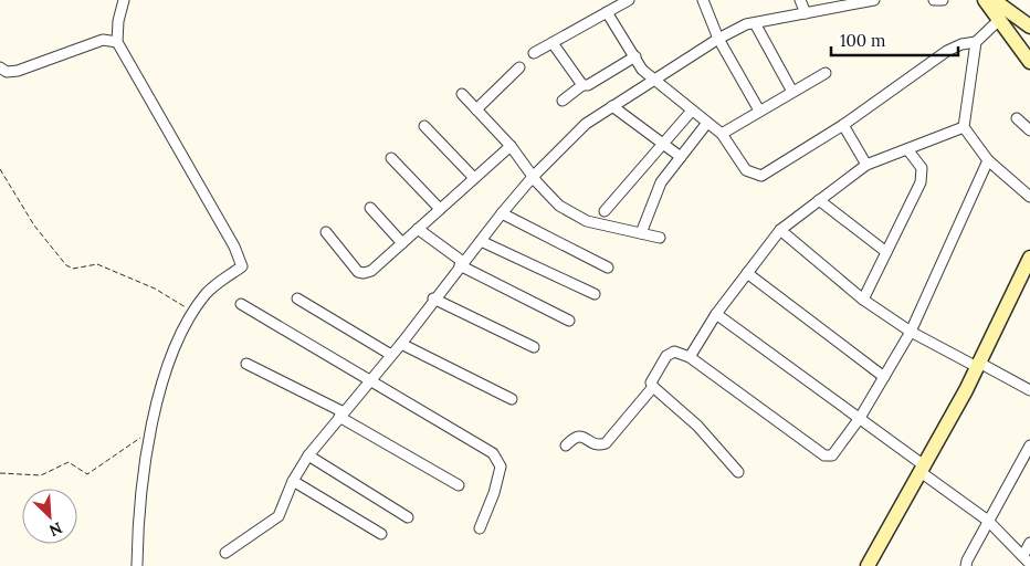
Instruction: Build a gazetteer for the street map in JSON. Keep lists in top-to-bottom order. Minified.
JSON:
{"scale_bar":"100 m","north":"bottom right"}
